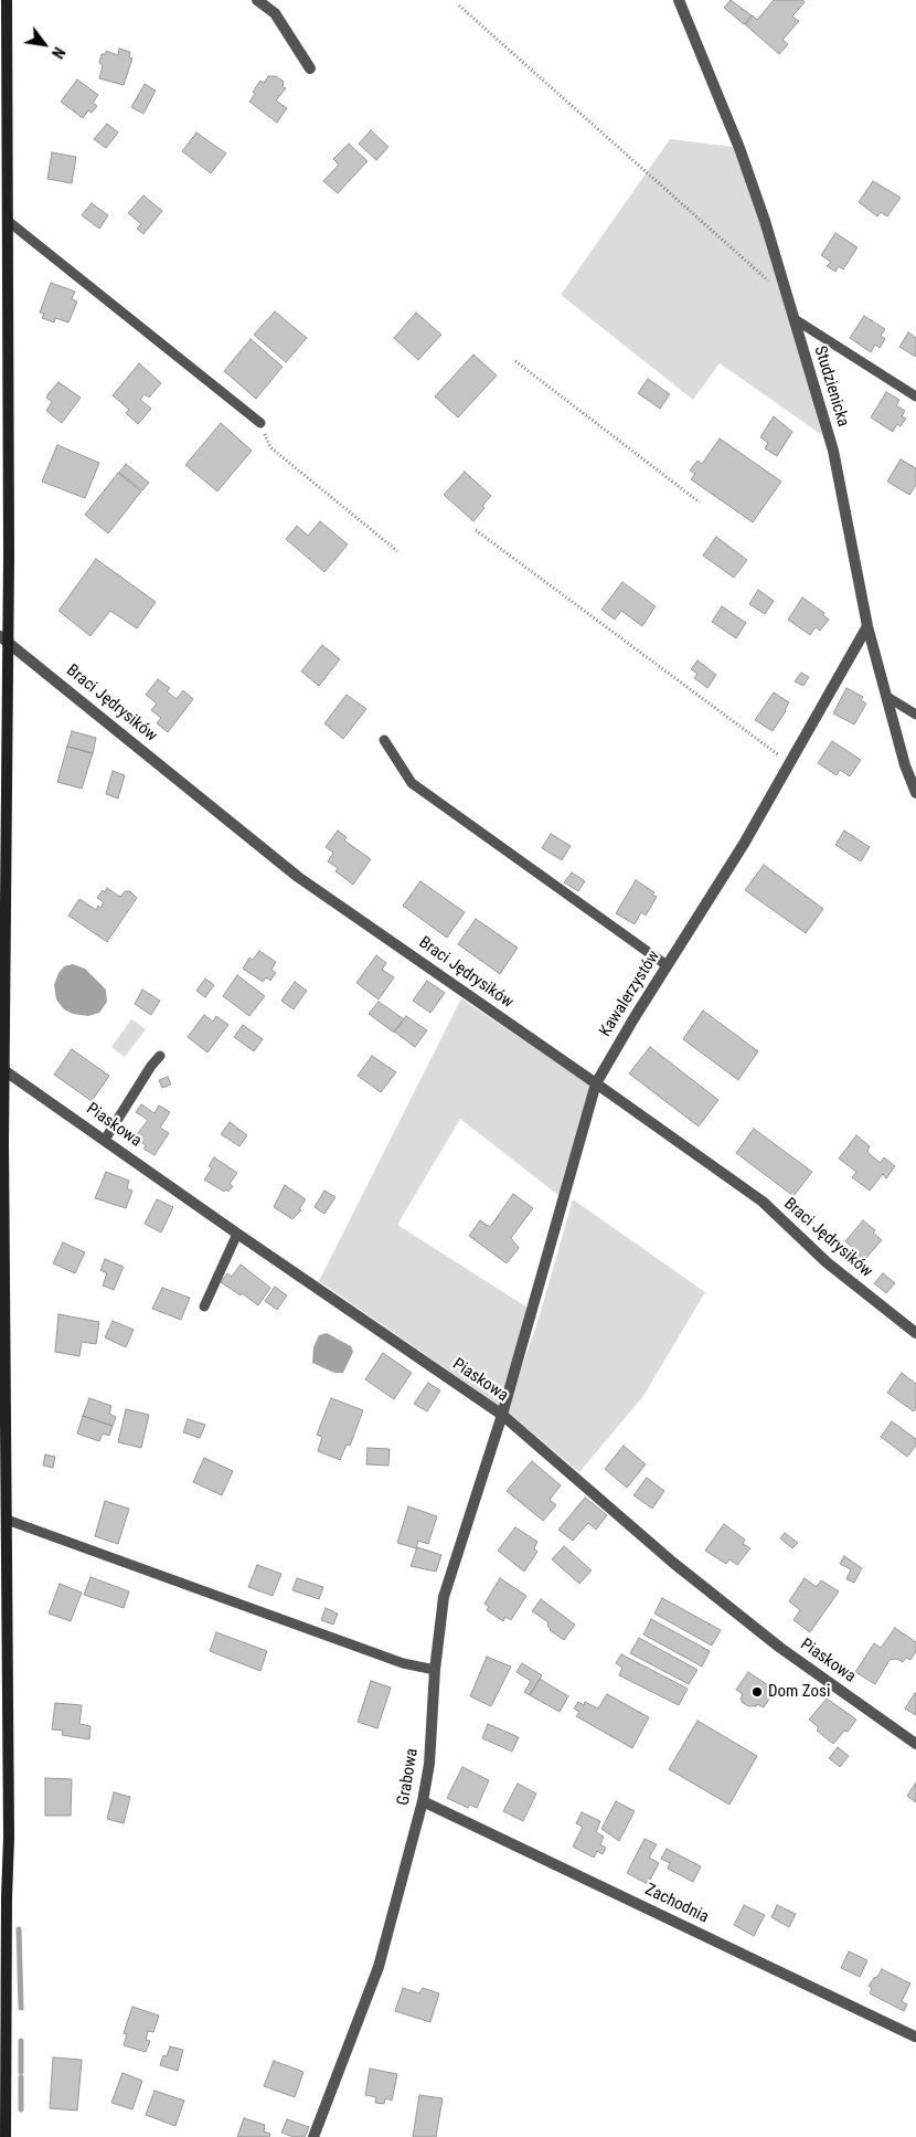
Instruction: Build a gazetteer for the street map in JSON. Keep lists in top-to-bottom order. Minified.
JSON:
{"streets":{"street":["Studzienicka","Braci Jędrysików","Kawalerzystów","Piaskowa","Grabowa","Zachodnia"]},"crossings":[["Studzienicka","Kawalerzystów"],["Braci Jędrysików","Kawalerzystów"],["Kawalerzystów","Piaskowa"],["Kawalerzystów","Grabowa"],["Piaskowa","Grabowa"],["Grabowa","Zachodnia"]],"places":["Dom Zosi"],"north":"bottom right"}
